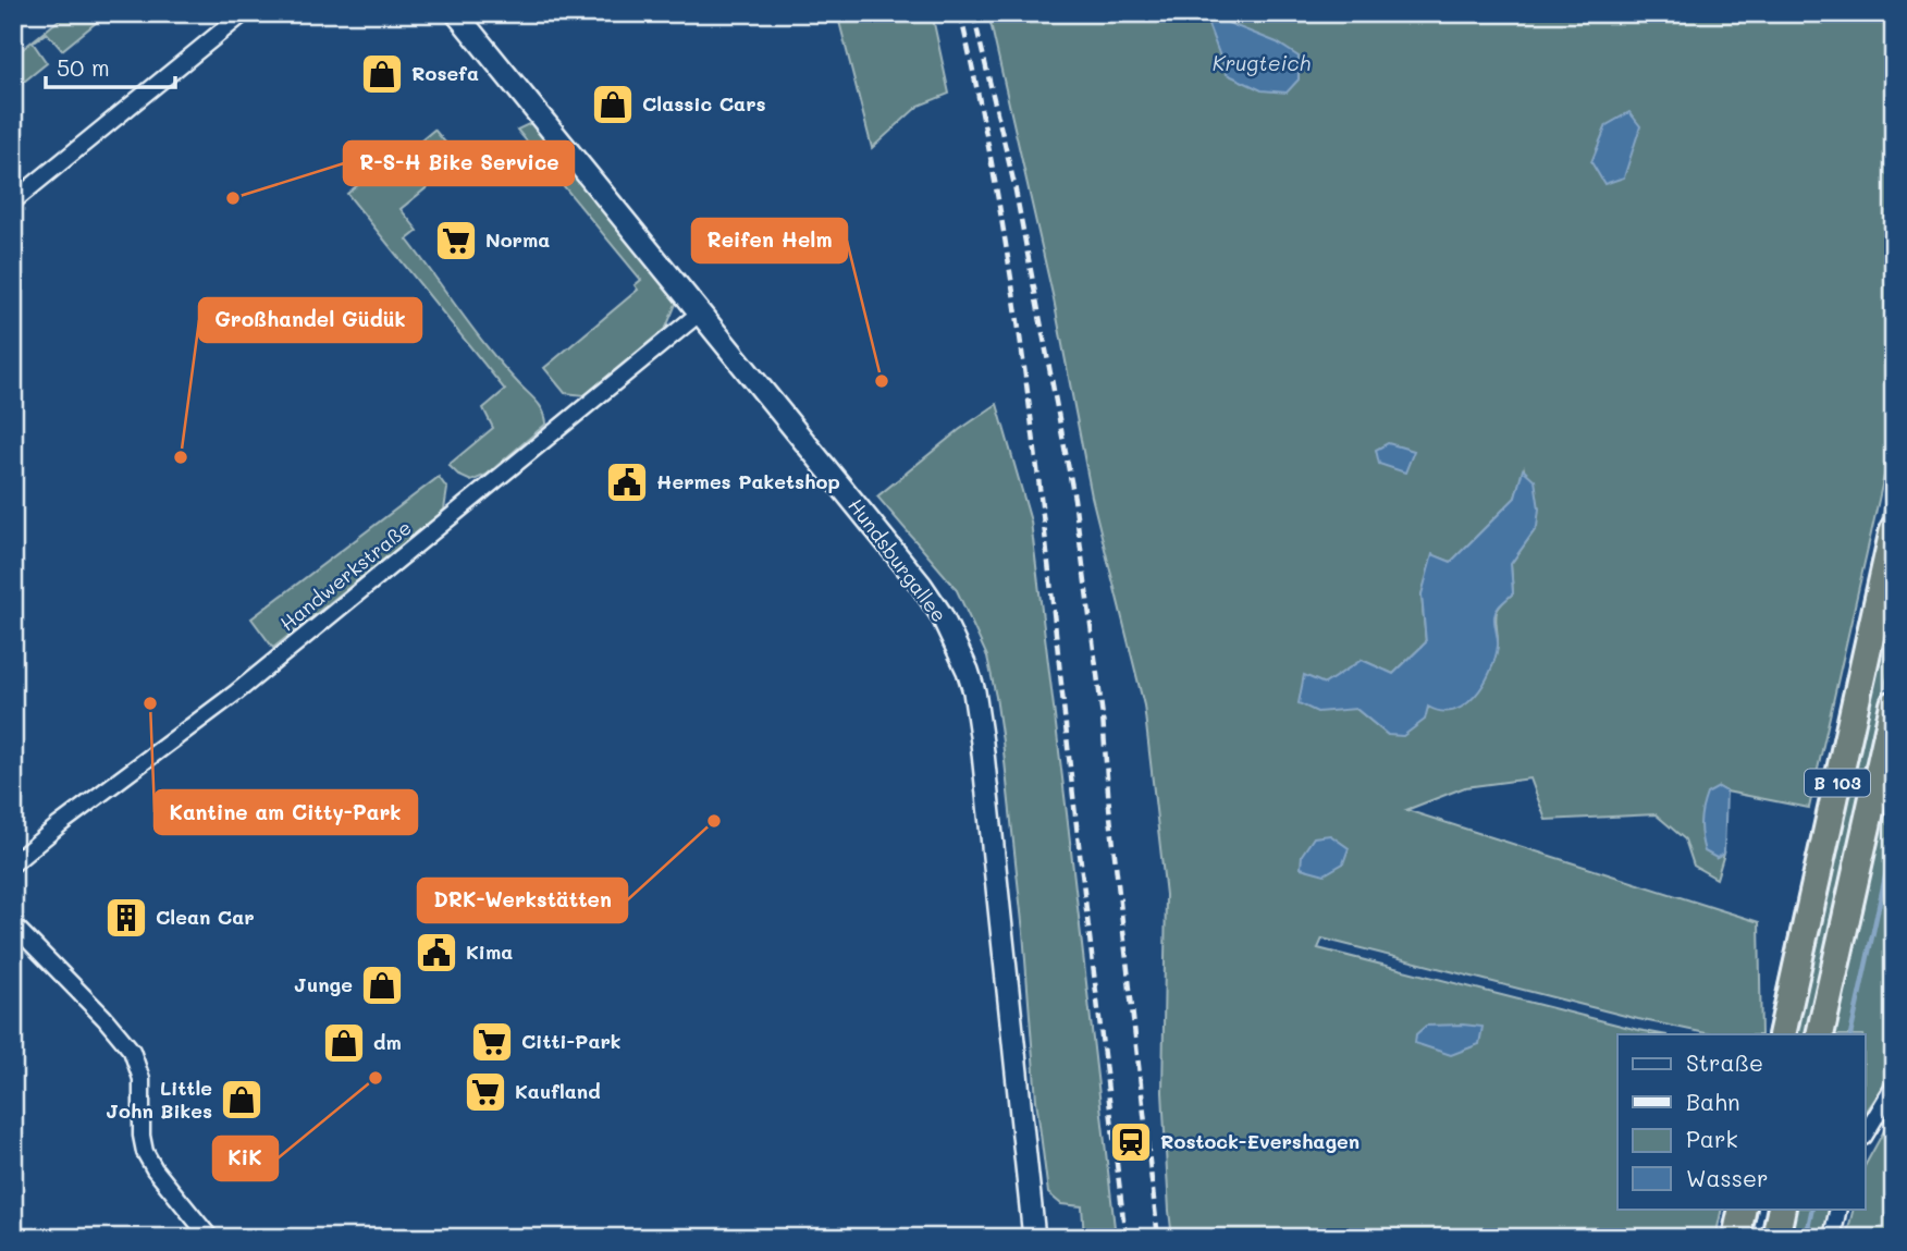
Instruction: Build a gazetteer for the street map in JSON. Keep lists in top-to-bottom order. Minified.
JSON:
{"streets":{"highway":["B 103"],"street":["Hundsburgallee","Handwerkstraße"]},"crossings":[["Hundsburgallee","Handwerkstraße"]],"water":["Krugteich"],"places":{"shop":["Rosefa","Classic Cars","Junge","dm","Little John Bikes"],"other":["R-S-H Bike Service","Reifen Helm","Großhandel Güdük","Kantine am Citty-Park","DRK-Werkstätten","KiK"],"supermarket":["Norma","Citti-Park","Kaufland"],"public building":["Hermes Paketshop","Kima"],"building":["Clean Car"],"station":["Rostock-Evershagen"]},"legend":["Straße","Bahn","Park","Wasser"],"scale_bar":"50 m"}
